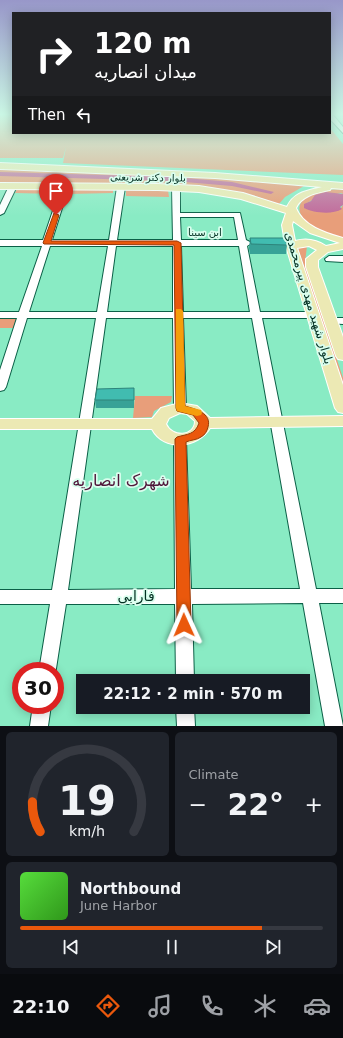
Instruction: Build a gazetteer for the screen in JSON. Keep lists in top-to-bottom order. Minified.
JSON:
{"streets":{"main road":["بلوار دکتر شریعتی","بلوار شهید مهدی پیرمحمدی"],"street":["ابن سینا","فارابی"]},"crossings":[["بلوار دکتر شریعتی","بلوار شهید مهدی پیرمحمدی"]],"districts":["شهرک انصاریه"],"page":{"turn":["120 m","میدان انصاریه"],"then":"Then","limit":"30","trip":"22:12 · 2 min · 570 m","tile":"Climate","heat":["−","22°","+"],"song":["Northbound","June Harbor"],"tabs":"22:10","gauge":["19","km/h"]}}
